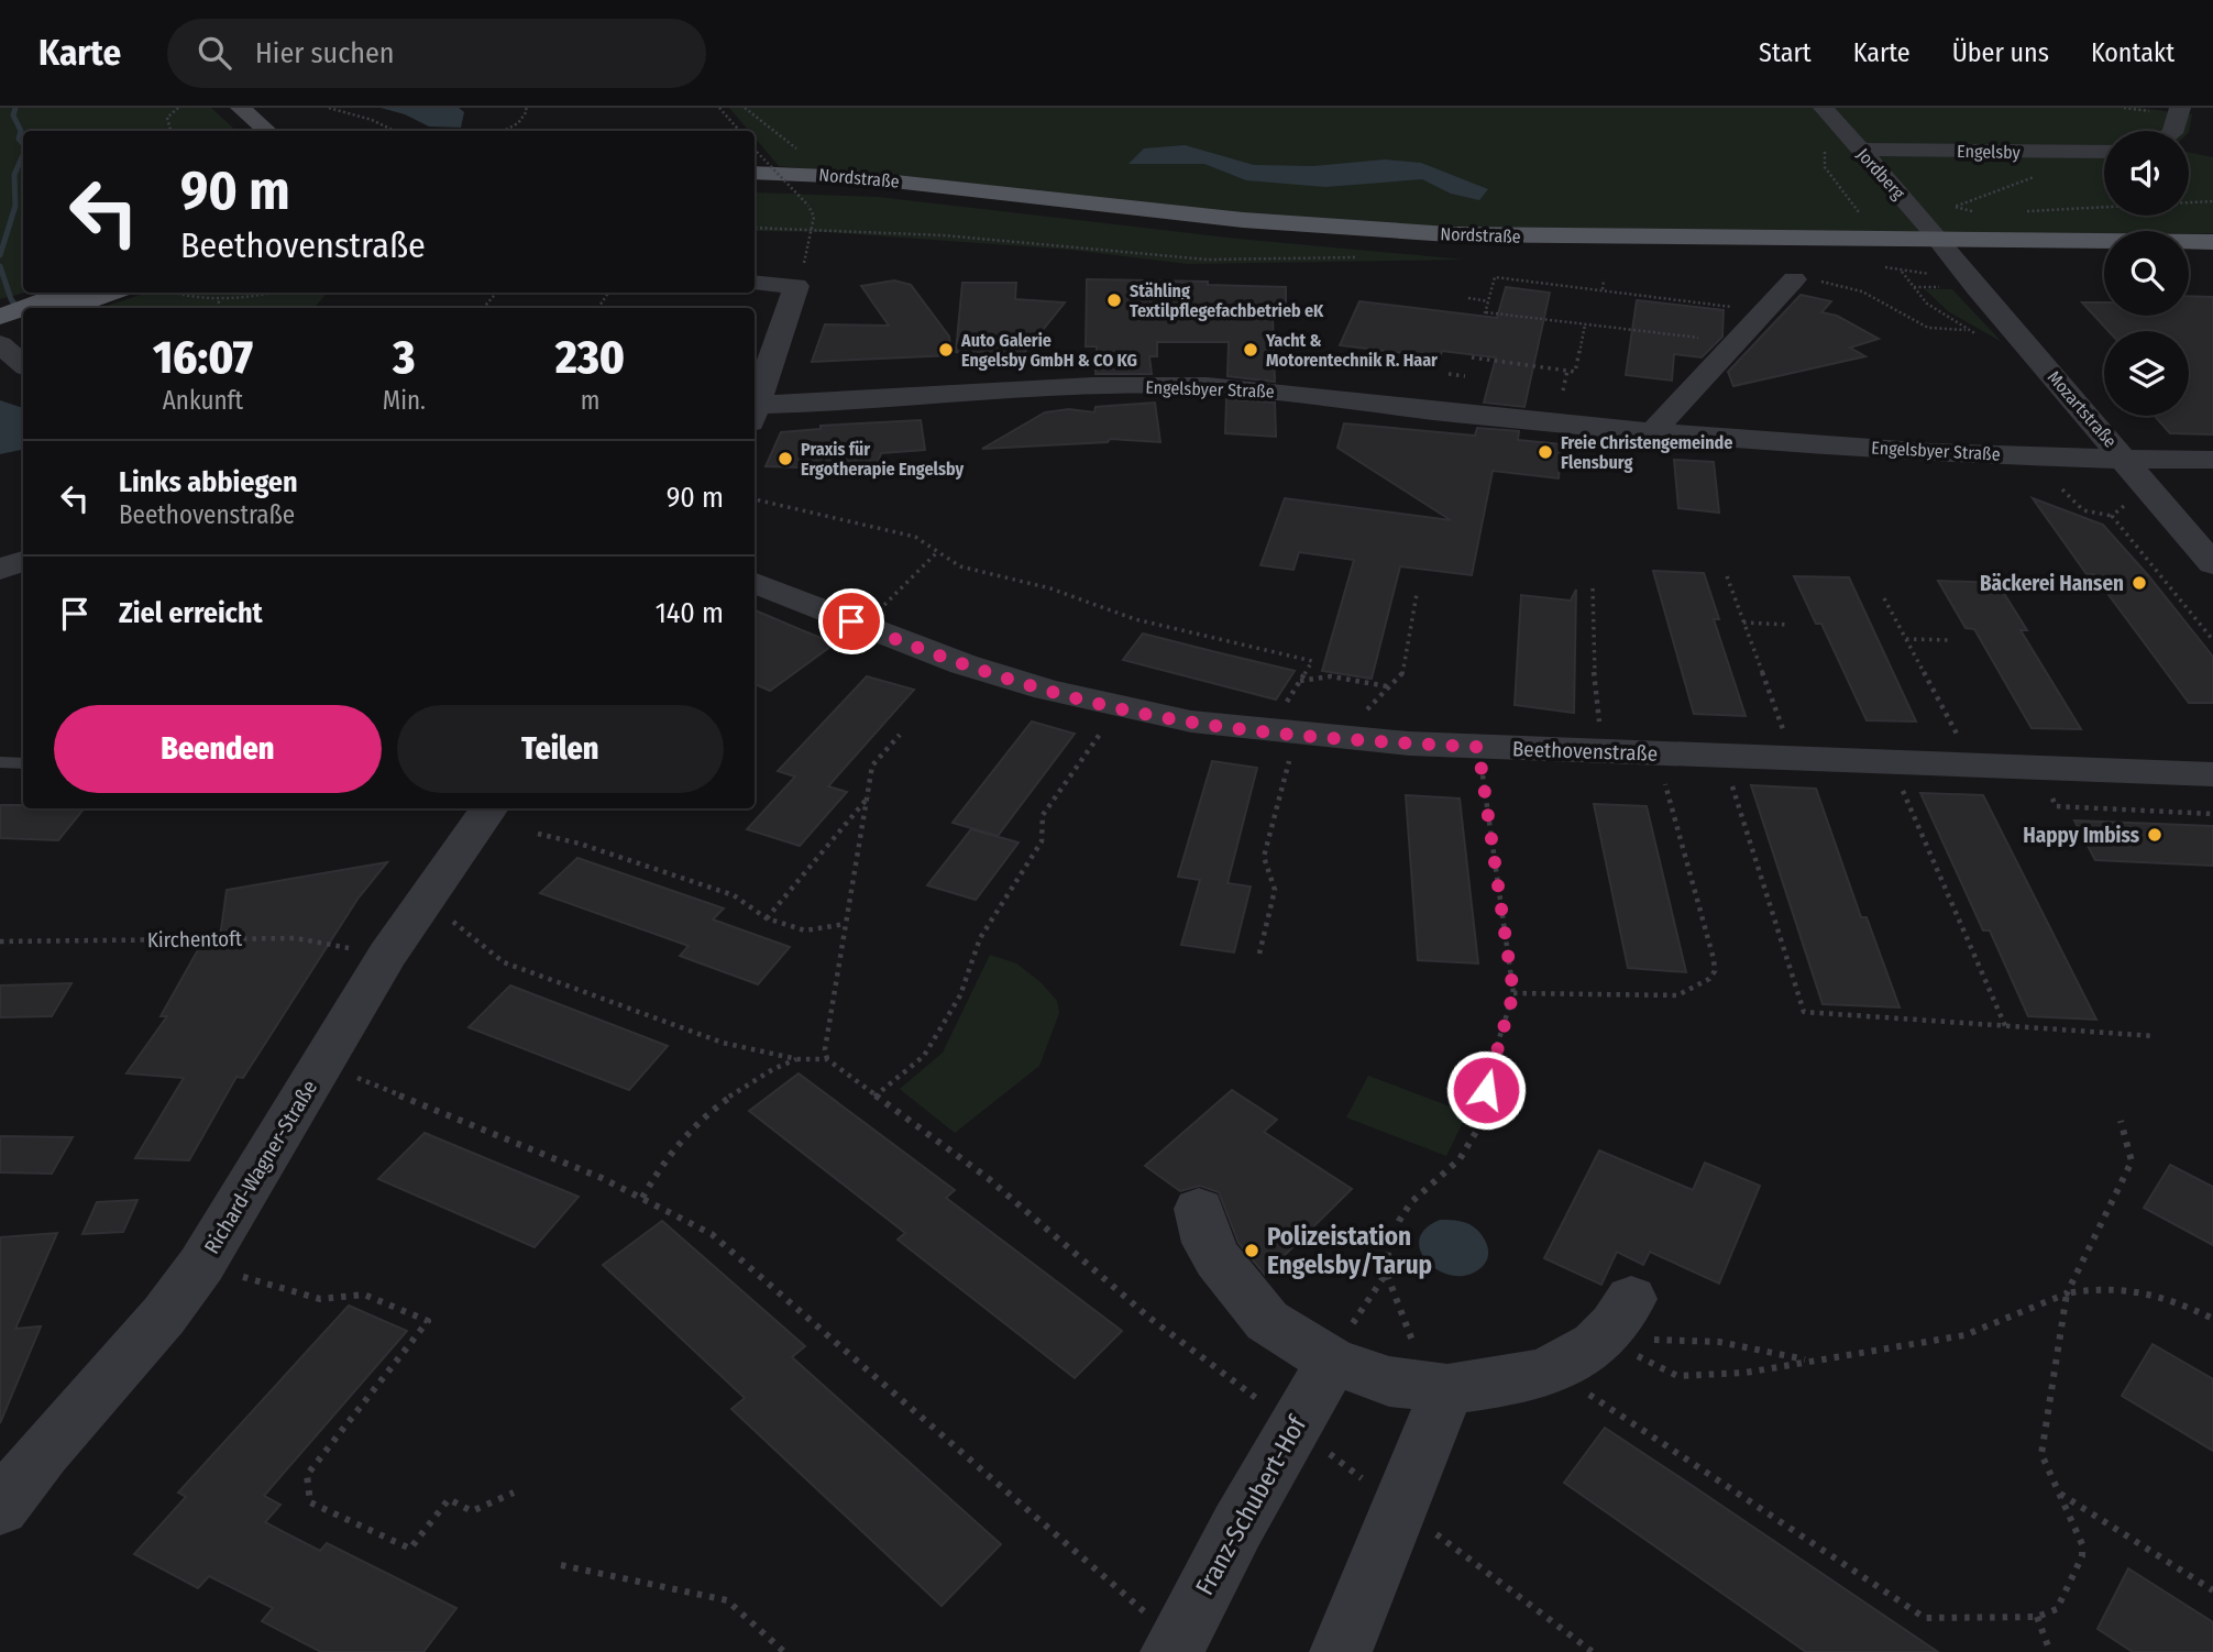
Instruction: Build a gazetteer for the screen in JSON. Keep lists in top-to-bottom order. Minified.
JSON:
{"streets":{"main road":["Nordstraße"],"street":["Engelsby","Jordberg","Engelsbyer Straße","Mozartstraße","Beethovenstraße","Richard-Wagner-Straße","Franz-Schubert-Hof"],"path":["Kirchentoft"]},"crossings":[["Engelsby","Jordberg"],["Jordberg","Nordstraße"],["Jordberg","Mozartstraße"],["Nordstraße","Mozartstraße"],["Engelsbyer Straße","Mozartstraße"],["Kirchentoft","Richard-Wagner-Straße"]],"places":["Stähling Textilpflegefachbetrieb eK","Auto Galerie Engelsby GmbH & CO KG","Yacht & Motorentechnik R. Haar","Freie Christengemeinde Flensburg","Praxis für Ergotherapie Engelsby","Bäckerei Hansen","Happy Imbiss","Polizeistation Engelsby/Tarup"],"page":{"header":"Karte","search":"Hier suchen","nav":["Start","Karte","Über uns","Kontakt"],"turn":["90 m","Beethovenstraße"],"eta":["16:07","Ankunft","3","Min.","230","m"],"list":[{"name":"Links abbiegen","note":"Beethovenstraße","value":"90 m"},{"name":"Ziel erreicht","value":"140 m"}],"buttons":["Beenden","Teilen"]}}
